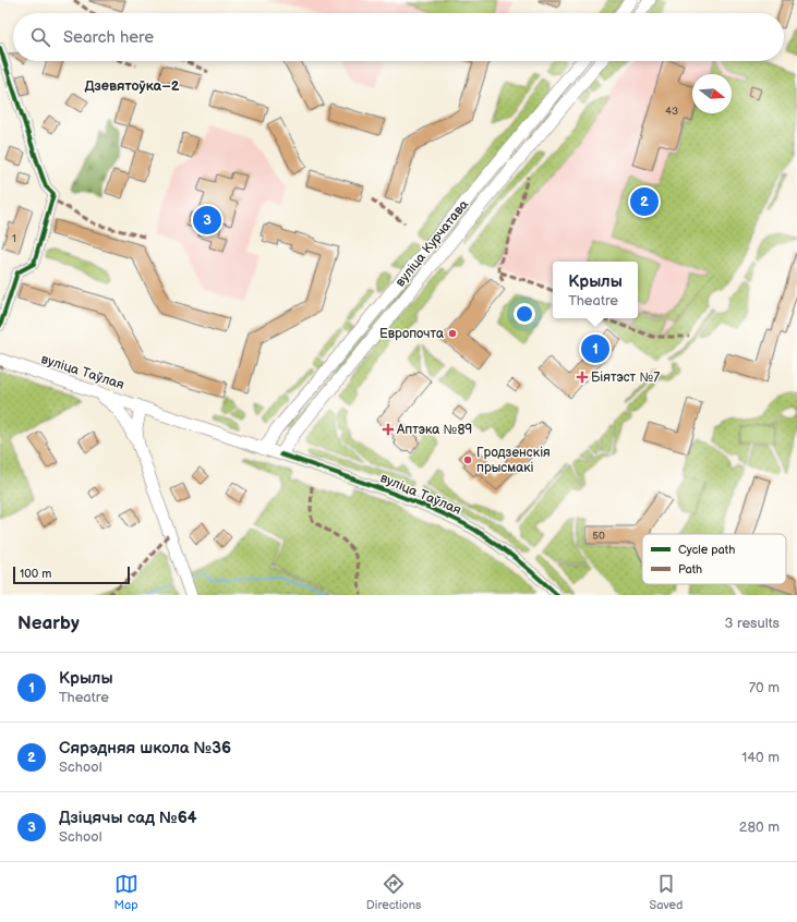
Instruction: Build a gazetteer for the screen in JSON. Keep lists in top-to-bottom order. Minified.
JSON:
{"streets":{"main road":["вуліца Курчатава","вуліца Таўлая"]},"crossings":[["вуліца Курчатава","вуліца Таўлая"]],"districts":["Дзевятоўка–2"],"places":{"other":["Европочта","Гродзенскія прысмакі"],"health":["Біятэст №7","Аптэка №89"]},"house_numbers":["43","1","50"],"legend":["Cycle path","Path"],"scale_bar":"100 m","north":"right","page":{"search":"Search here","pins":["2","3","1"],"popup":["Крылы","Theatre"],"scale":"100 m","heading":["Nearby","3 results"],"list":[{"mark":"1","name":"Крылы","note":"Theatre","value":"70 m"},{"mark":"2","name":"Сярэдняя школа №36","note":"School","value":"140 m"},{"mark":"3","name":"Дзіцячы сад №64","note":"School","value":"280 m"}],"nav":["Map","Directions","Saved"]}}
